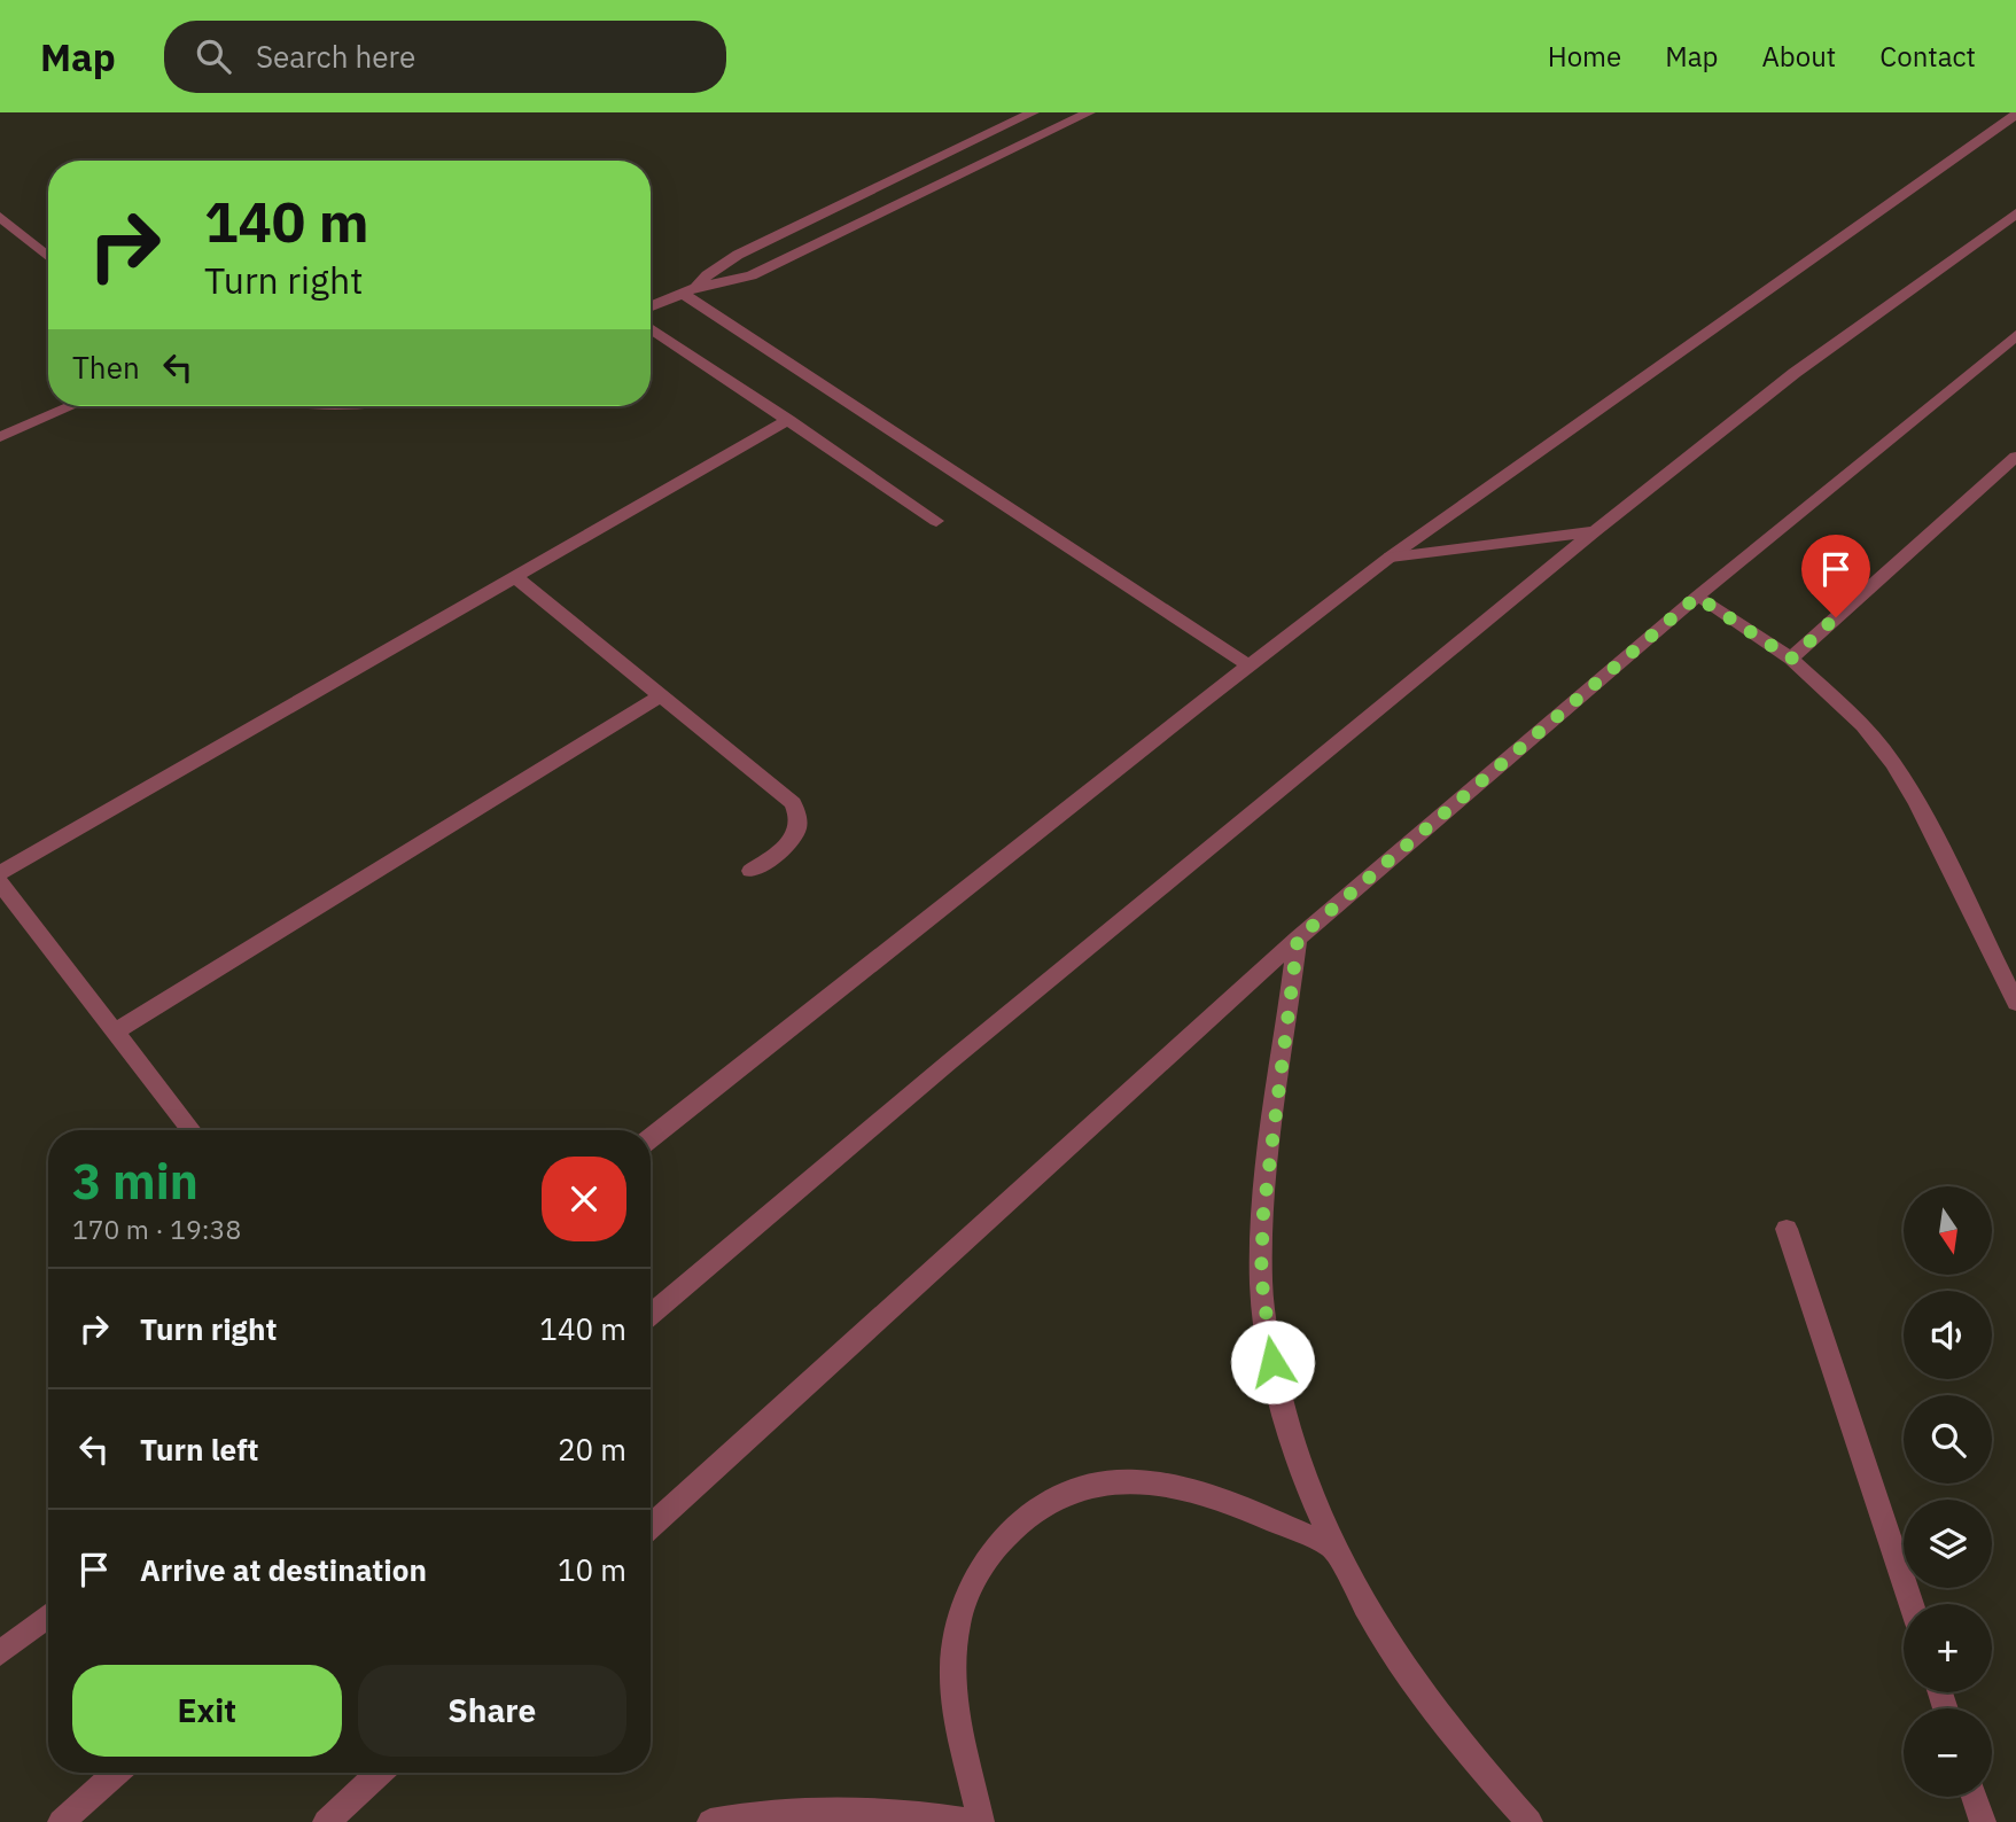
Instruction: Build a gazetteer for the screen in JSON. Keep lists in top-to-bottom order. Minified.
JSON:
{"north":"bottom","page":{"header":"Map","search":"Search here","nav":["Home","Map","About","Contact"],"turn":["140 m","Turn right"],"then":"Then","heading":["3 min","170 m · 19:38"],"map_buttons":["+","−"],"list":[{"name":"Turn right","value":"140 m"},{"name":"Turn left","value":"20 m"},{"name":"Arrive at destination","value":"10 m"}],"buttons":["Exit","Share"]}}
